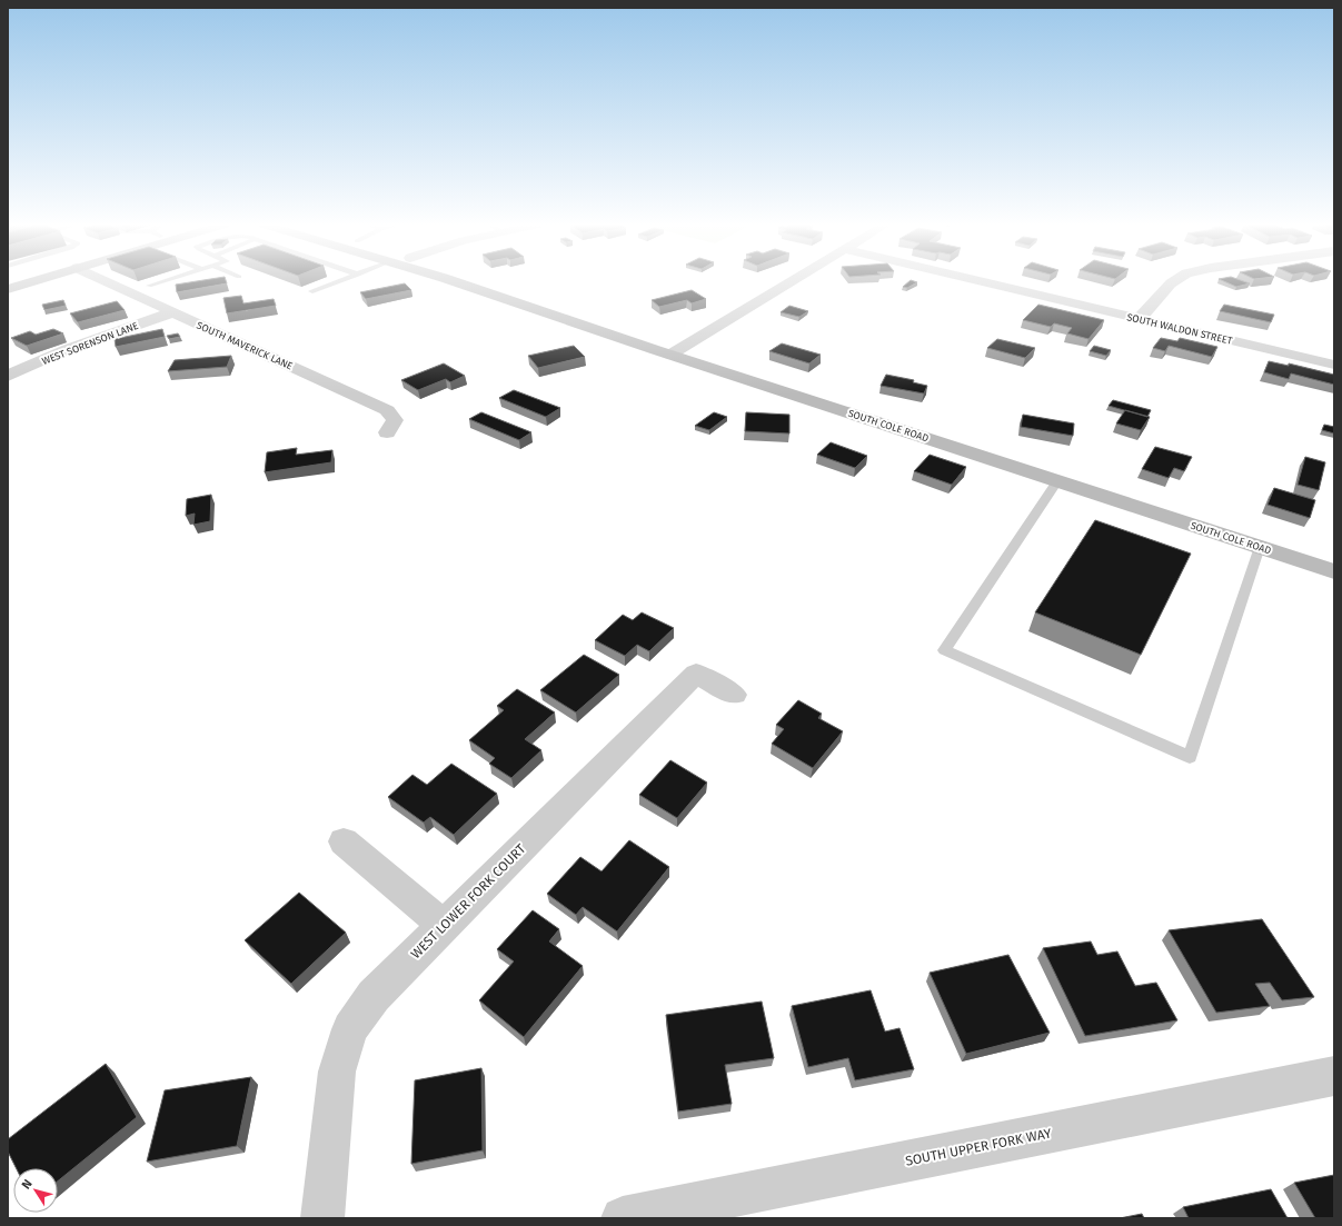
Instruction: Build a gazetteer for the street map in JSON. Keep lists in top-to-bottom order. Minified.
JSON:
{"streets":{"main road":["SOUTH COLE ROAD"],"street":["SOUTH WALDON STREET","WEST SORENSON LANE","SOUTH MAVERICK LANE","WEST LOWER FORK COURT","SOUTH UPPER FORK WAY"]},"crossings":[["WEST SORENSON LANE","SOUTH MAVERICK LANE"]],"north":"top left"}
